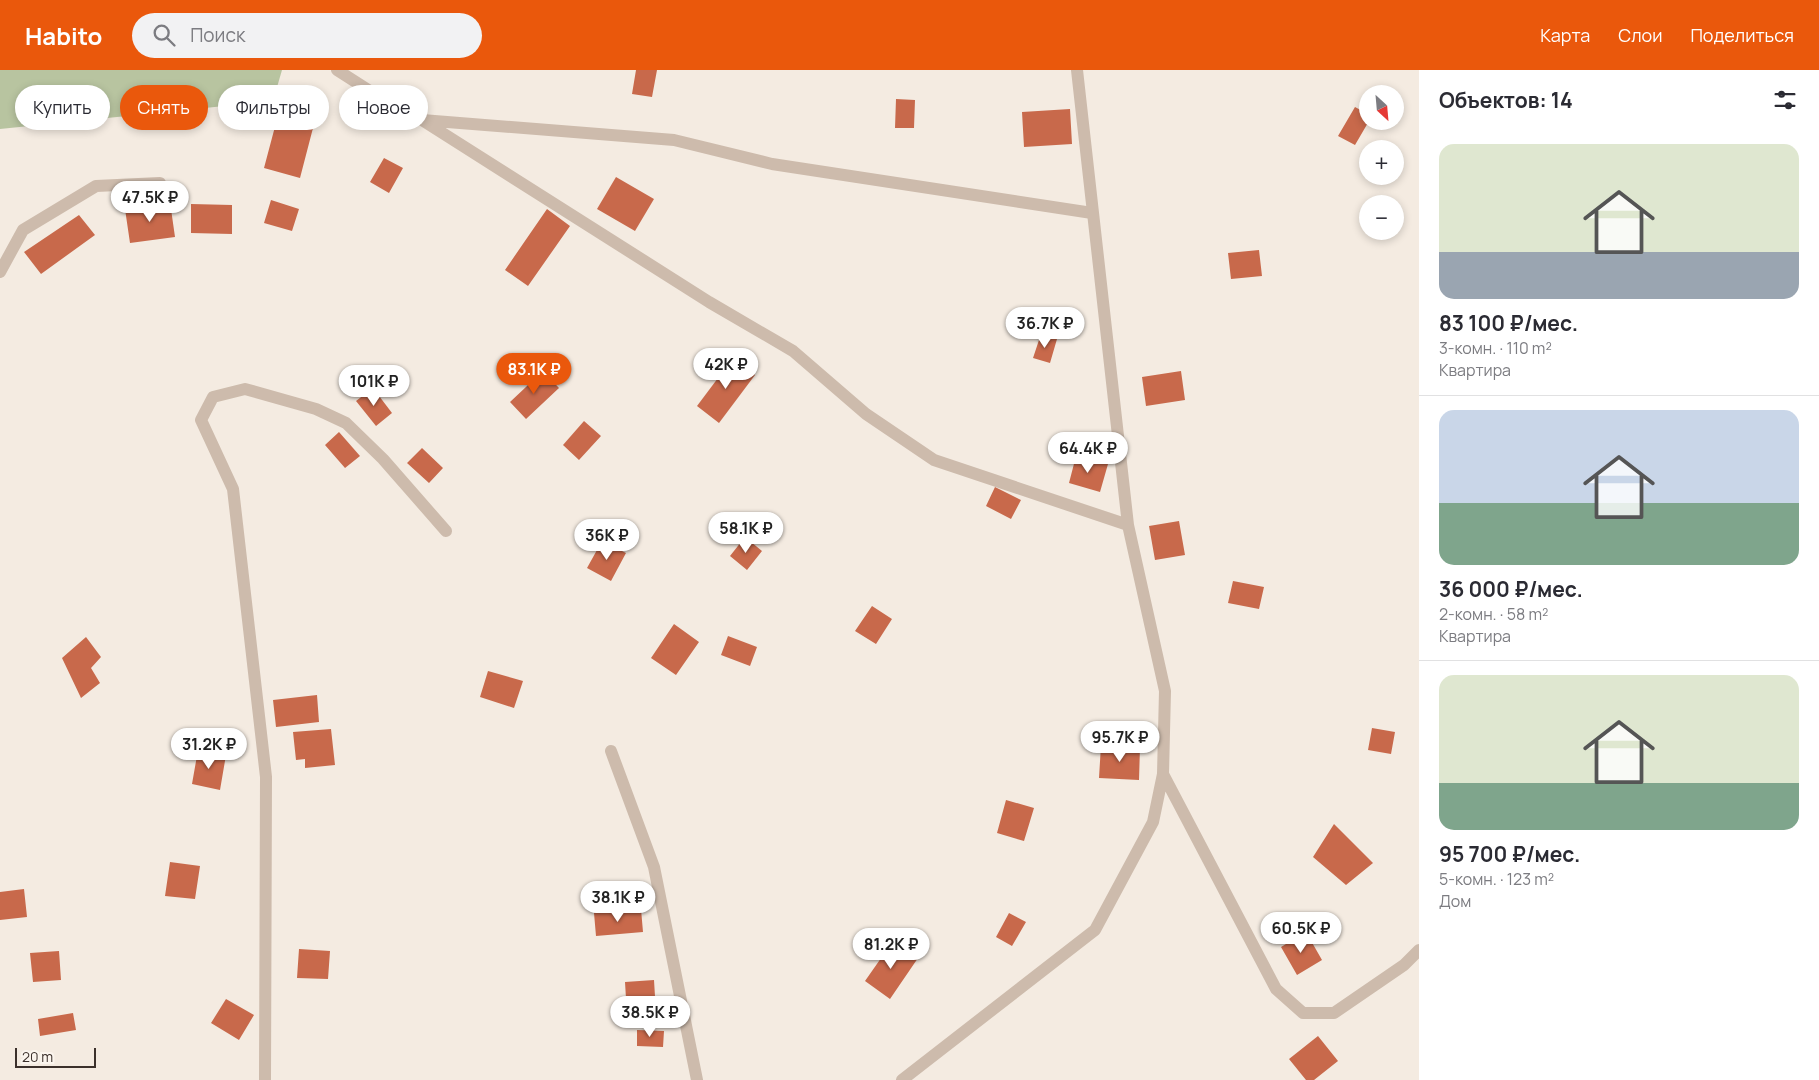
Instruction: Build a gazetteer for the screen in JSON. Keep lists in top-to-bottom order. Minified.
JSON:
{"scale_bar":"20 m","north":"bottom right","page":{"header":"Habito","search":"Поиск","nav":["Карта","Слои","Поделиться"],"heading":"Объектов: 14","map_buttons":["+","−"],"chip":["Купить","Снять","Фильтры","Новое"],"list":[{"name":"83 100 ₽/мес.","note":"3-комн. · 110 m² · Квартира"},{"name":"36 000 ₽/мес.","note":"2-комн. · 58 m² · Квартира"},{"name":"95 700 ₽/мес.","note":"5-комн. · 123 m² · Дом"}],"price":["47.5K ₽","36.7K ₽","42K ₽","83.1K ₽","101K ₽","64.4K ₽","58.1K ₽","36K ₽","95.7K ₽","31.2K ₽","38.1K ₽","60.5K ₽","81.2K ₽","38.5K ₽"],"scale":"20 m"}}
